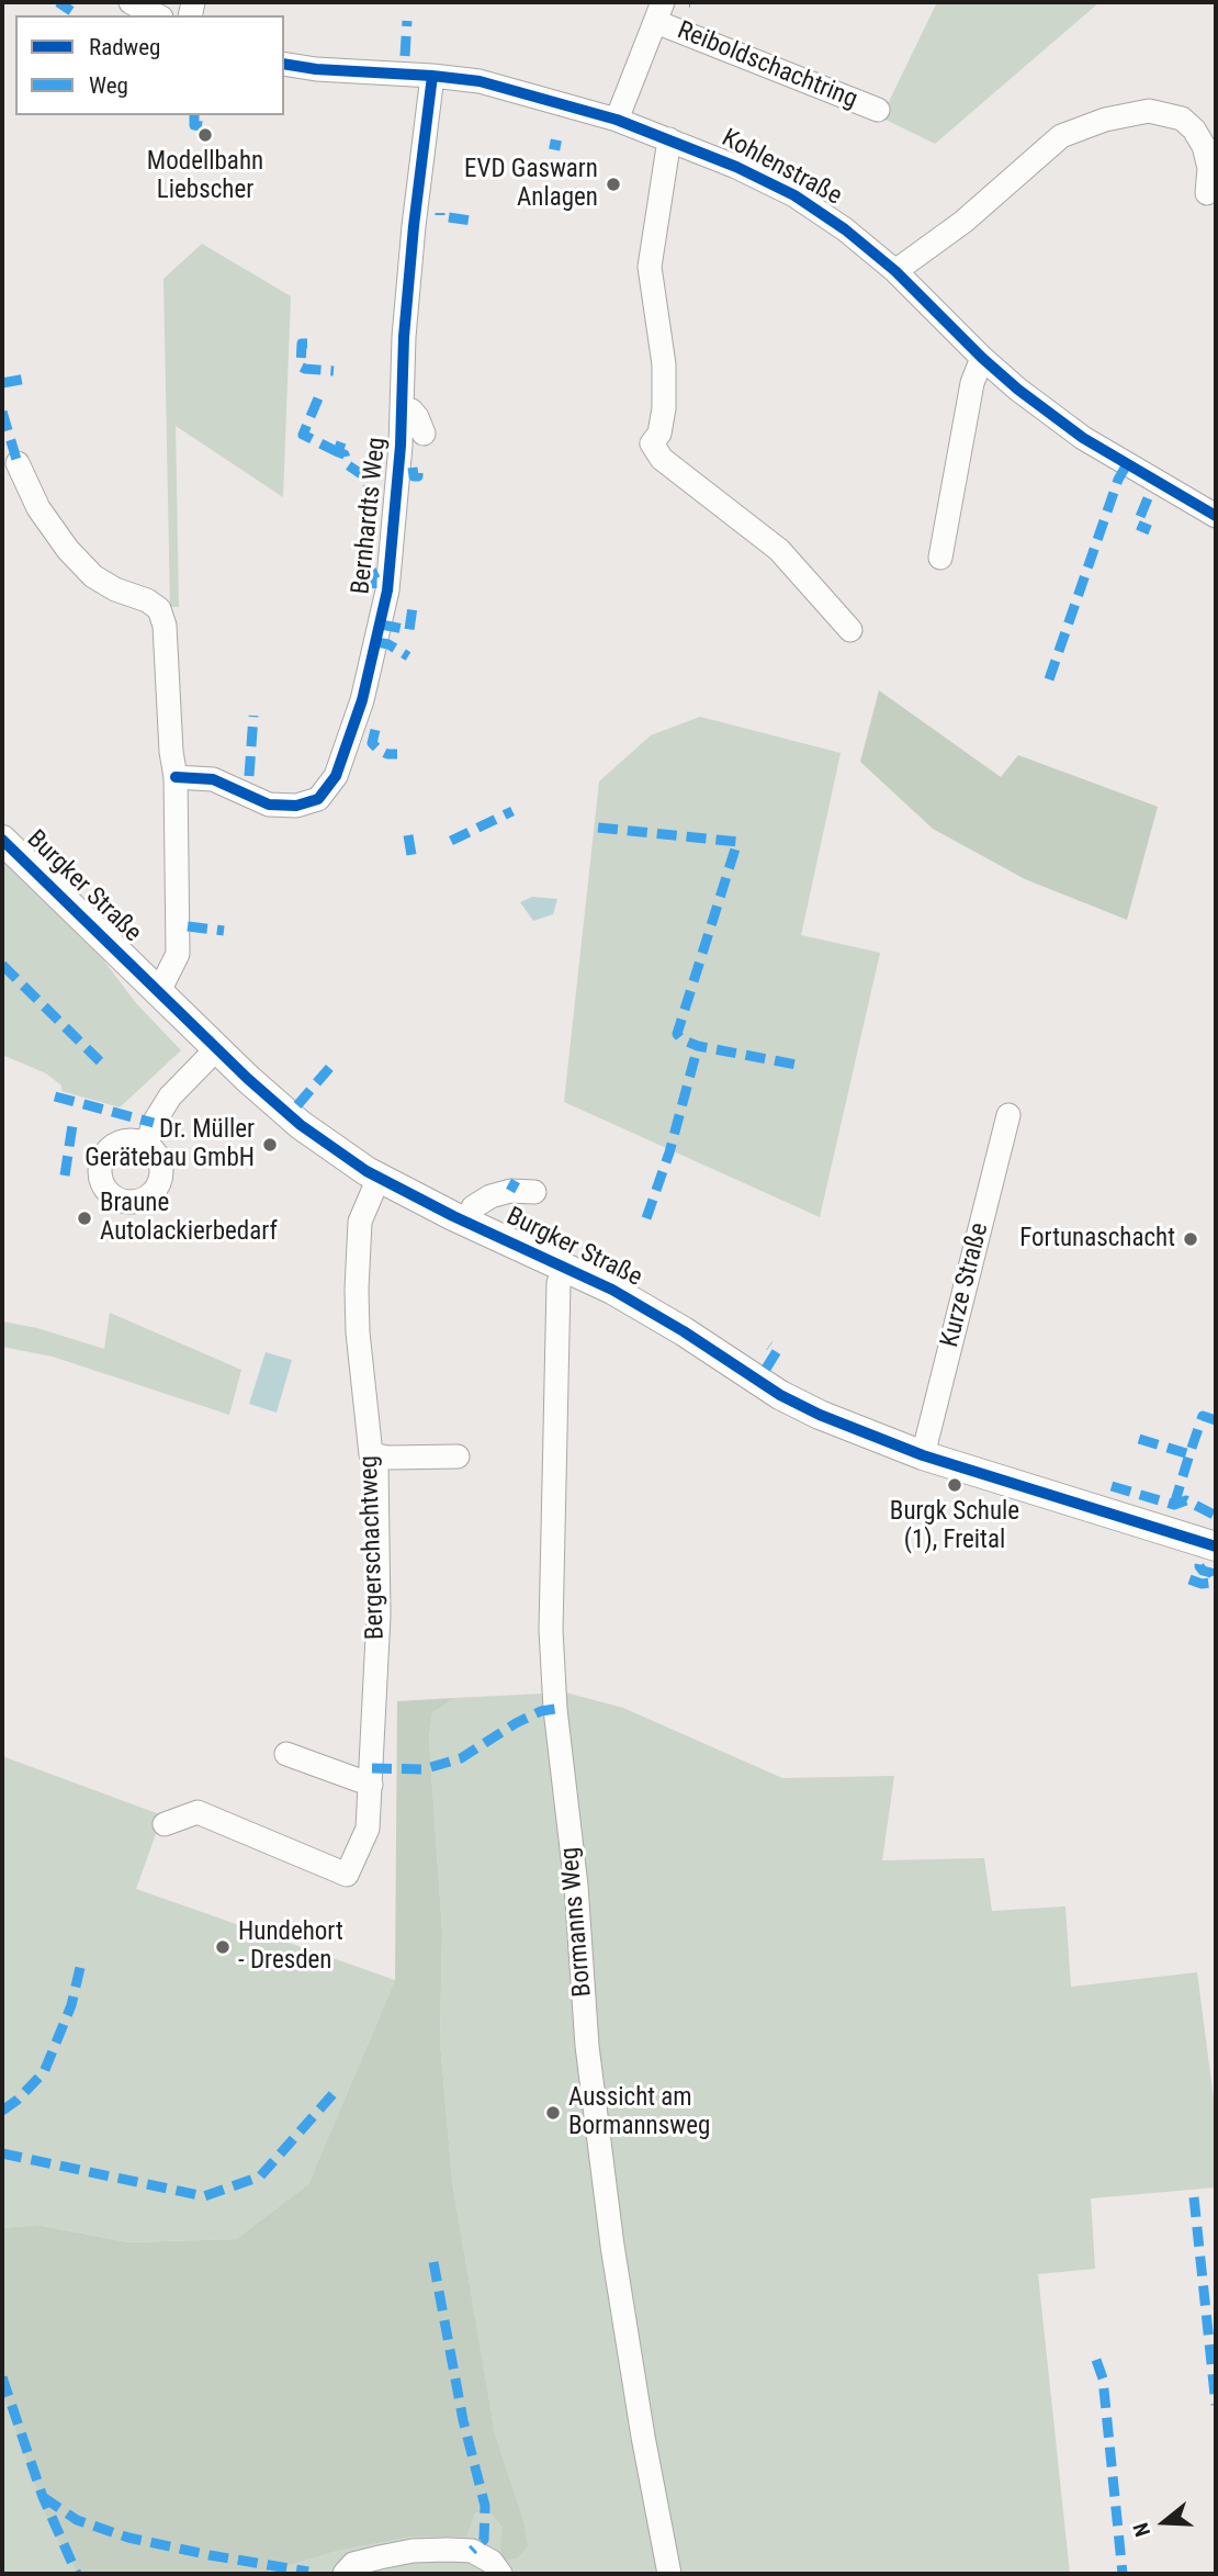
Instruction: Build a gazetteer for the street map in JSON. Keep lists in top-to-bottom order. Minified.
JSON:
{"streets":{"main road":["Burgker Straße"],"street":["Reiboldschachtring","Kohlenstraße","Bernhardts Weg","Kurze Straße","Bergerschachtweg","Bormanns Weg"]},"crossings":[["Reiboldschachtring","Kohlenstraße"],["Kohlenstraße","Bernhardts Weg"],["Burgker Straße","Kurze Straße"],["Burgker Straße","Bergerschachtweg"],["Burgker Straße","Bormanns Weg"]],"places":["Modellbahn Liebscher","EVD Gaswarn Anlagen","Dr. Müller Gerätebau GmbH","Braune Autolackierbedarf","Fortunaschacht","Burgk Schule (1), Freital","Hundehort - Dresden","Aussicht am Bormannsweg"],"legend":["Radweg","Weg"],"north":"left"}
